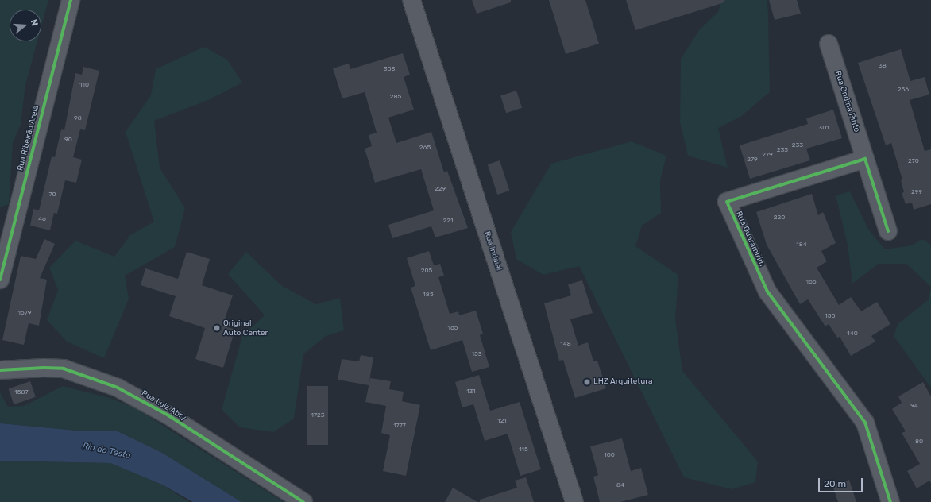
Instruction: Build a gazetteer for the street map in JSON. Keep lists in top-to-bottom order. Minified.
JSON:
{"streets":{"street":["Rua Ondina Pinto","Rua Ribeirão Areia","Rua Guaramirim","Rua Indaial","Rua Luiz Abry"]},"crossings":[["Rua Ondina Pinto","Rua Guaramirim"]],"water":["Rio do Testo"],"places":["Original Auto Center","LHZ Arquitetura"],"house_numbers":["38","303","110","256","285","98","301","90","233","265","233","279","279","270","229","299","70","220","46","221","184","205","166","185","1579","150","165","140","148","153","131","1587","94","1723","121","1777","80","115","100","84"],"scale_bar":"20 m","north":"right"}
